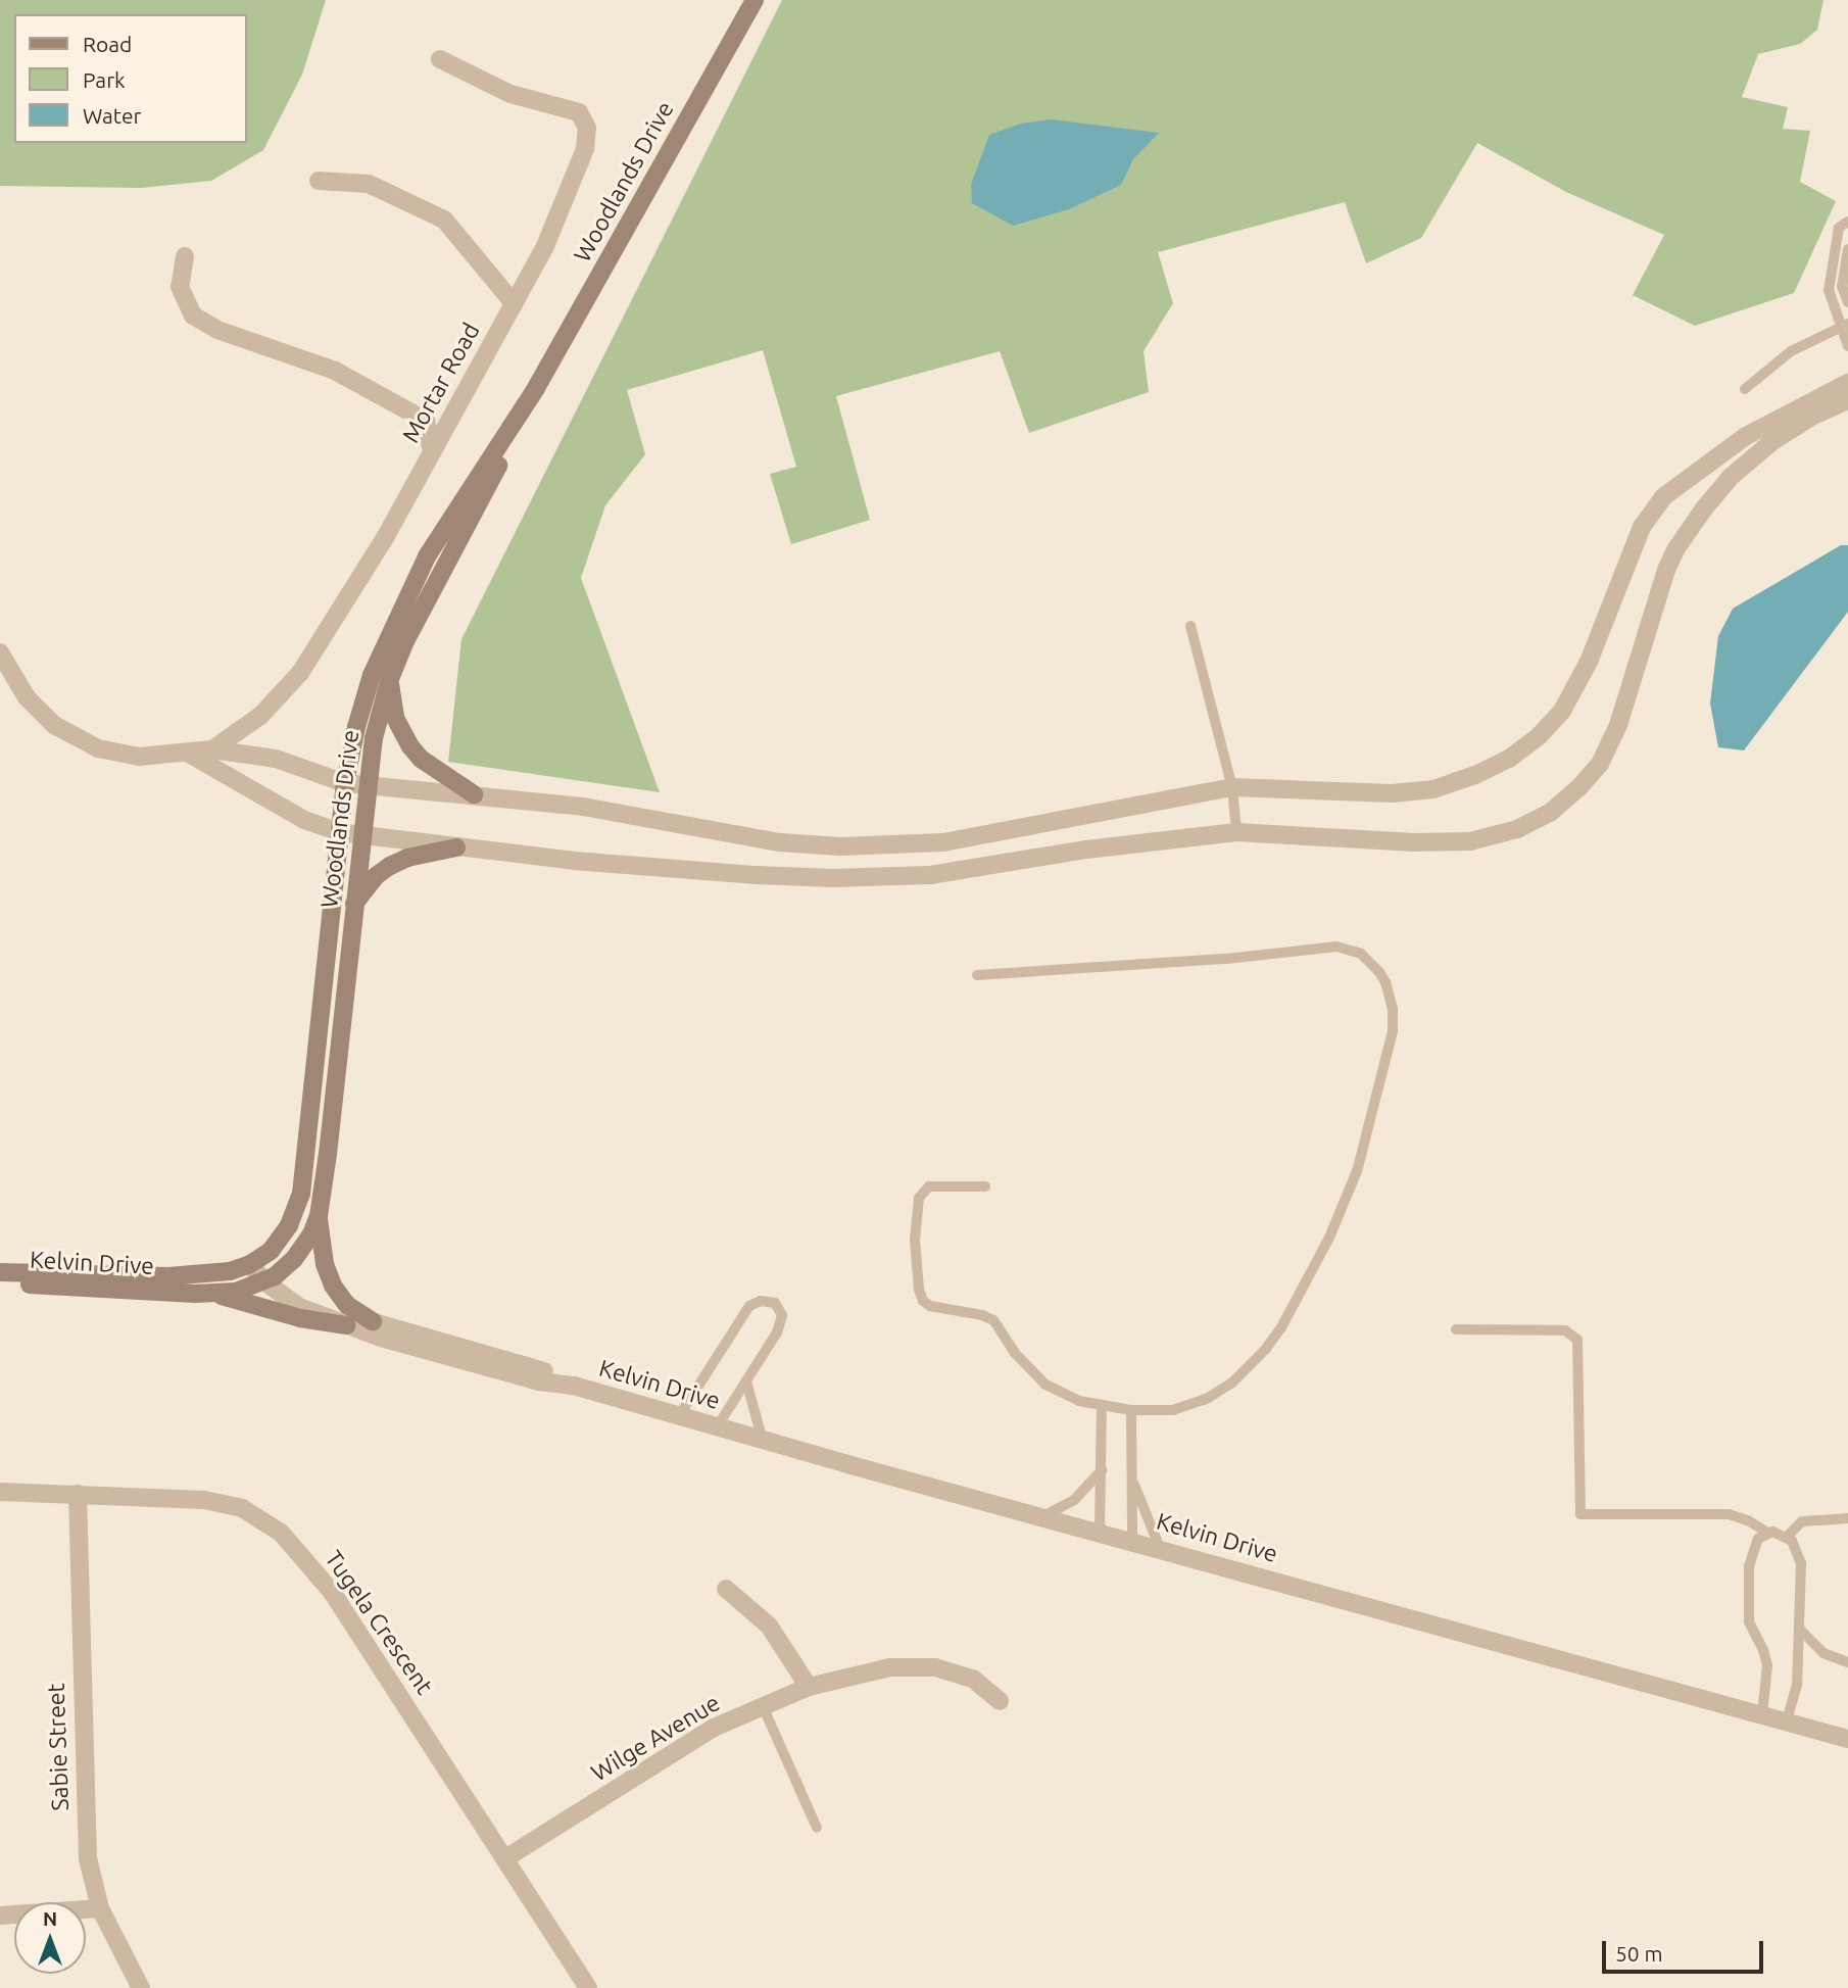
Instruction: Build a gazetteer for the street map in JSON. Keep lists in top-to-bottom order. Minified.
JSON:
{"streets":{"main road":["Woodlands Drive","Kelvin Drive"],"street":["Mortar Road","Tugela Crescent","Wilge Avenue","Sabie Street"]},"crossings":[["Woodlands Drive","Kelvin Drive"],["Tugela Crescent","Wilge Avenue"],["Tugela Crescent","Sabie Street"]],"legend":["Road","Park","Water"],"scale_bar":"50 m","north":"top"}
